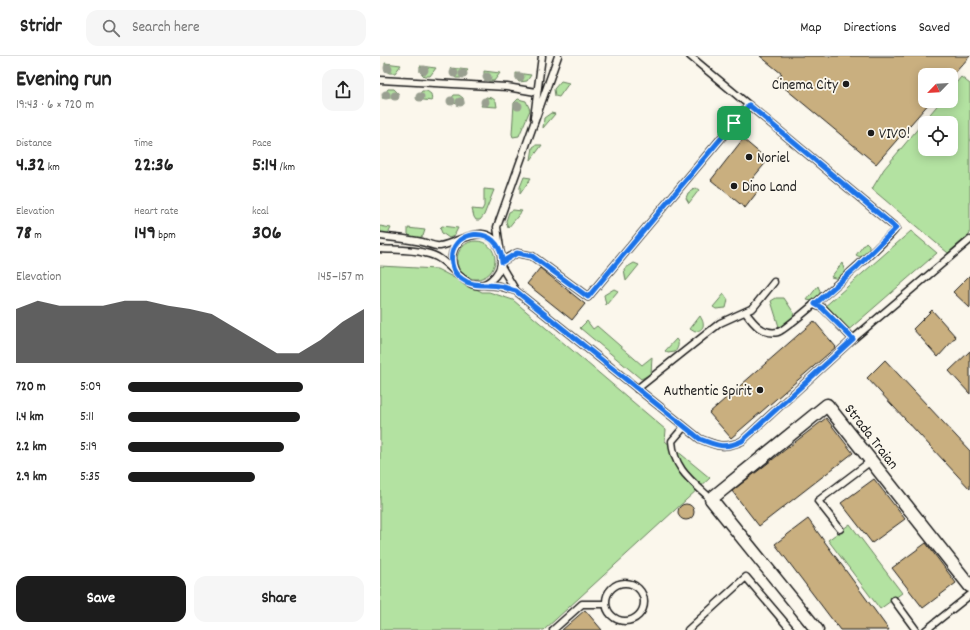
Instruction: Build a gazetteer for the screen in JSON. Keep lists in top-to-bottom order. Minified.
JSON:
{"streets":{"street":["Strada Traian"]},"places":["Cinema City","VIVO!","Noriel","Dino Land","Authentic Spirit"],"north":"bottom left","page":{"header":"Stridr","search":"Search here","nav":["Map","Directions","Saved"],"heading":["Evening run","19:43 · 6 × 720 m"],"stats":[["Distance","4.32 km"],["Time","22:36"],["Pace","5:14 /km"],["Elevation","78 m"],["Heart rate","149 bpm"],["kcal","306"]],"chart":["Elevation","145–157 m"],"list":[{"name":"720 m","note":"5:09"},{"name":"1.4 km","note":"5:11"},{"name":"2.2 km","note":"5:19"},{"name":"2.9 km","note":"5:35"}],"buttons":["Save","Share"]}}
